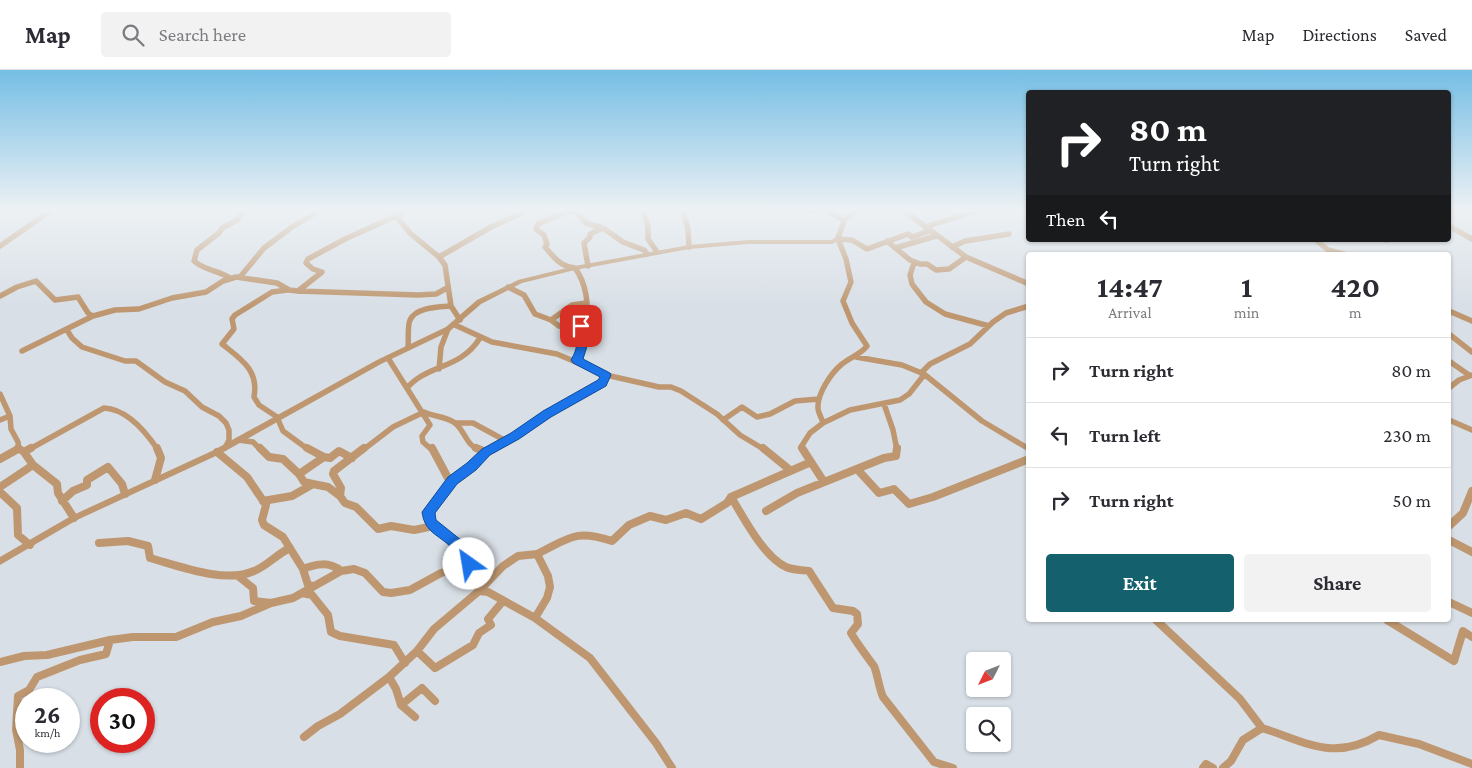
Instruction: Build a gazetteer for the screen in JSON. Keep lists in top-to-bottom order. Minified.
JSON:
{"north":"bottom left","page":{"header":"Map","search":"Search here","nav":["Map","Directions","Saved"],"turn":["80 m","Turn right"],"then":"Then","eta":["14:47","Arrival","1","min","420","m"],"list":[{"name":"Turn right","value":"80 m"},{"name":"Turn left","value":"230 m"},{"name":"Turn right","value":"50 m"}],"buttons":["Exit","Share"],"speed":"26 km/h","limit":"30"}}
